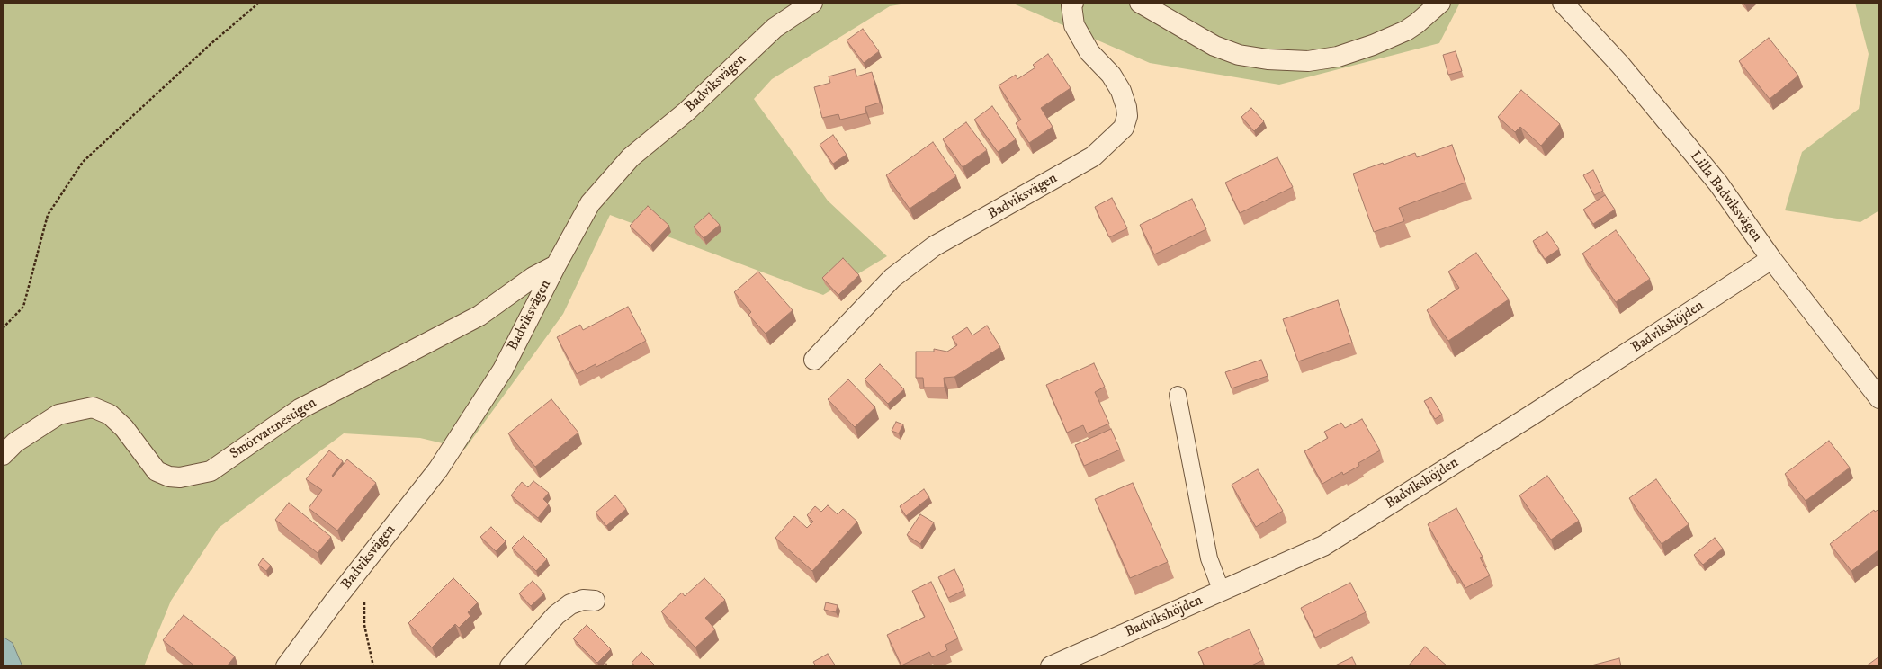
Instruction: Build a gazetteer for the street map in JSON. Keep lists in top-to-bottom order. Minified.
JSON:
{"streets":{"street":["Badviksvägen","Lilla Badviksvägen","Badvikshöjden","Smörvattnestigen"]},"crossings":[["Badviksvägen","Smörvattnestigen"],["Lilla Badviksvägen","Badvikshöjden"]]}
